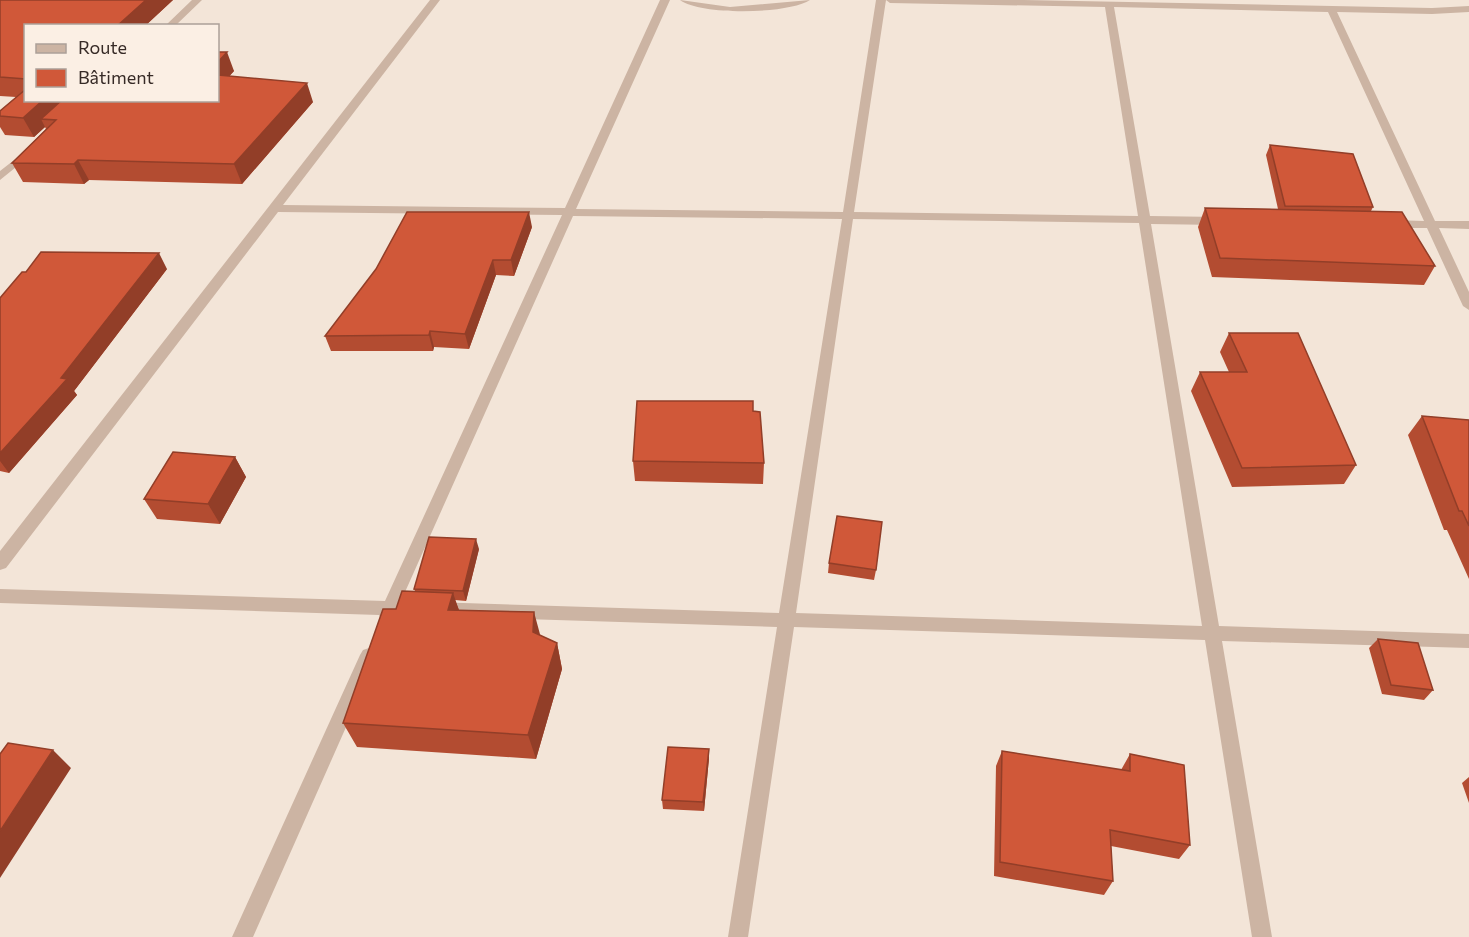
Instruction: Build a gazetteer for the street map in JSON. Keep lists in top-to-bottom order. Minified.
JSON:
{"legend":["Route","Bâtiment"]}
